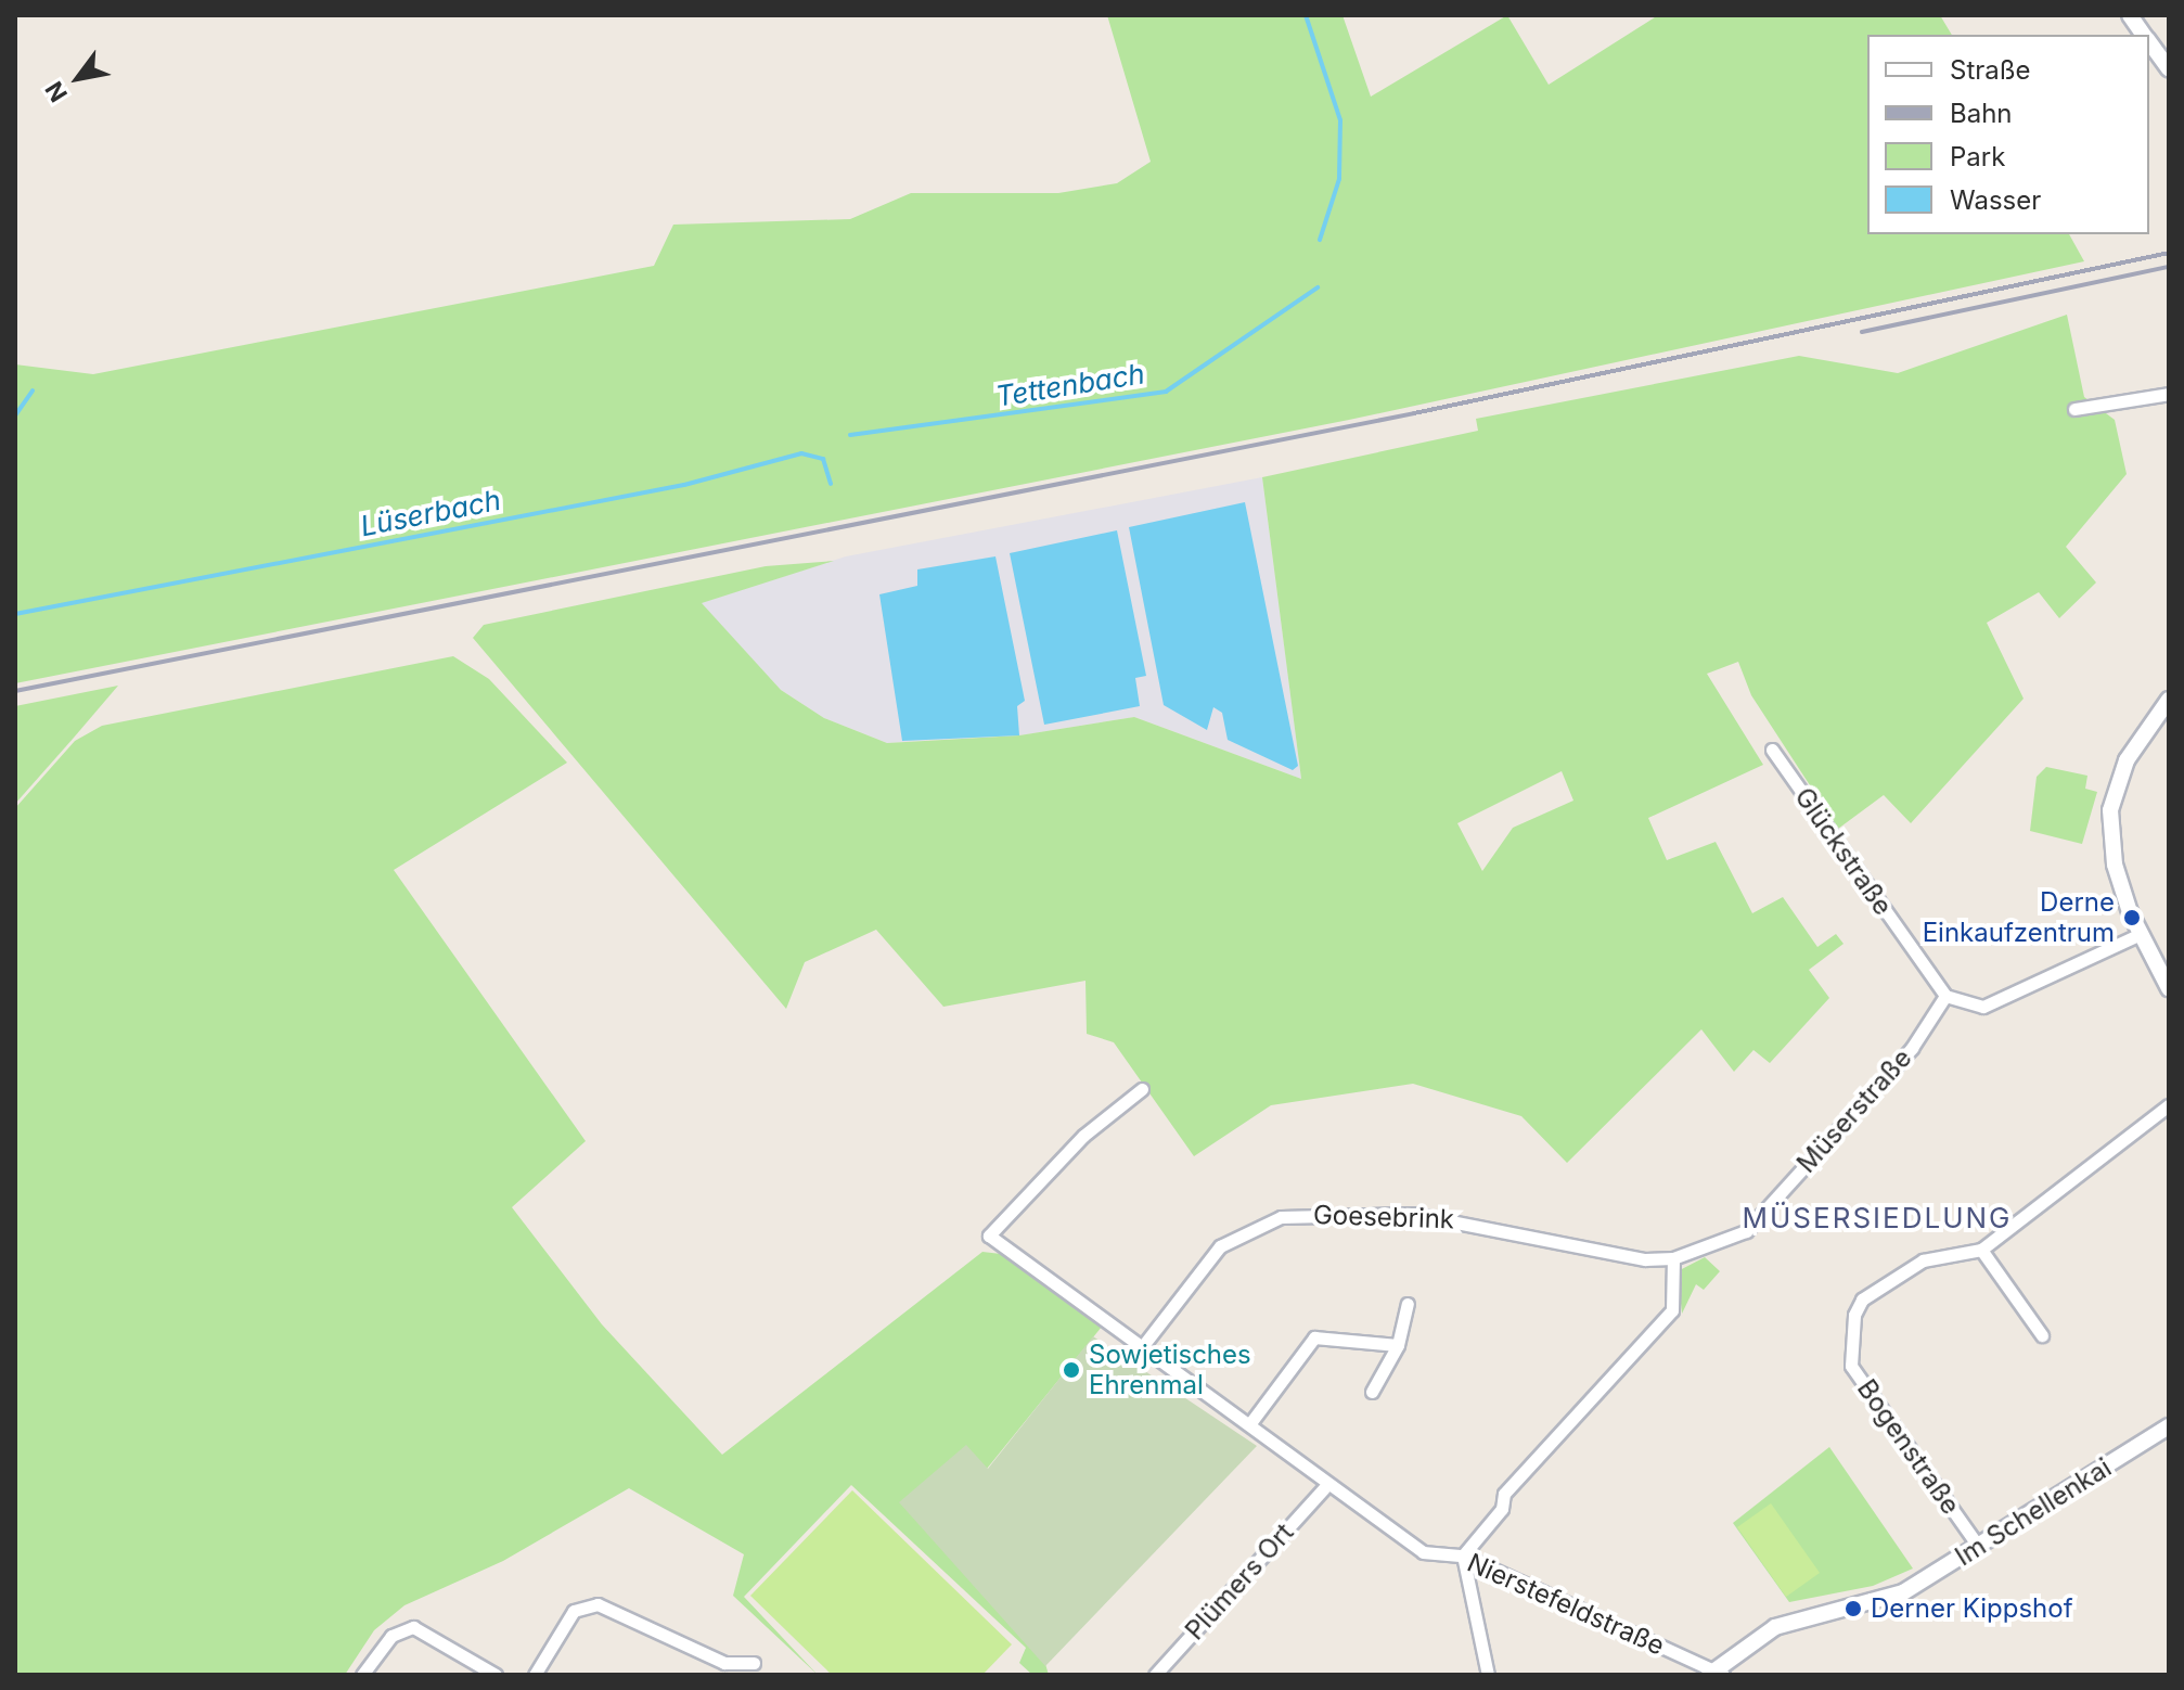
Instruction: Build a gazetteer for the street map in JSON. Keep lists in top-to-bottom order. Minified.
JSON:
{"streets":{"street":["Glückstraße","Müserstraße","Goesebrink","Bogenstraße","Im Schellenkai","Plümers Ort","Nierstefeldstraße"]},"crossings":[["Glückstraße","Müserstraße"],["Müserstraße","Goesebrink"],["Goesebrink","Nierstefeldstraße"],["Bogenstraße","Im Schellenkai"],["Im Schellenkai","Nierstefeldstraße"],["Plümers Ort","Nierstefeldstraße"]],"districts":["MÜSERSIEDLUNG"],"water":["Tettenbach","Lüserbach"],"places":["Derne Einkaufzentrum","Sowjetisches Ehrenmal","Derner Kippshof"],"legend":["Straße","Bahn","Park","Wasser"],"north":"bottom left"}
